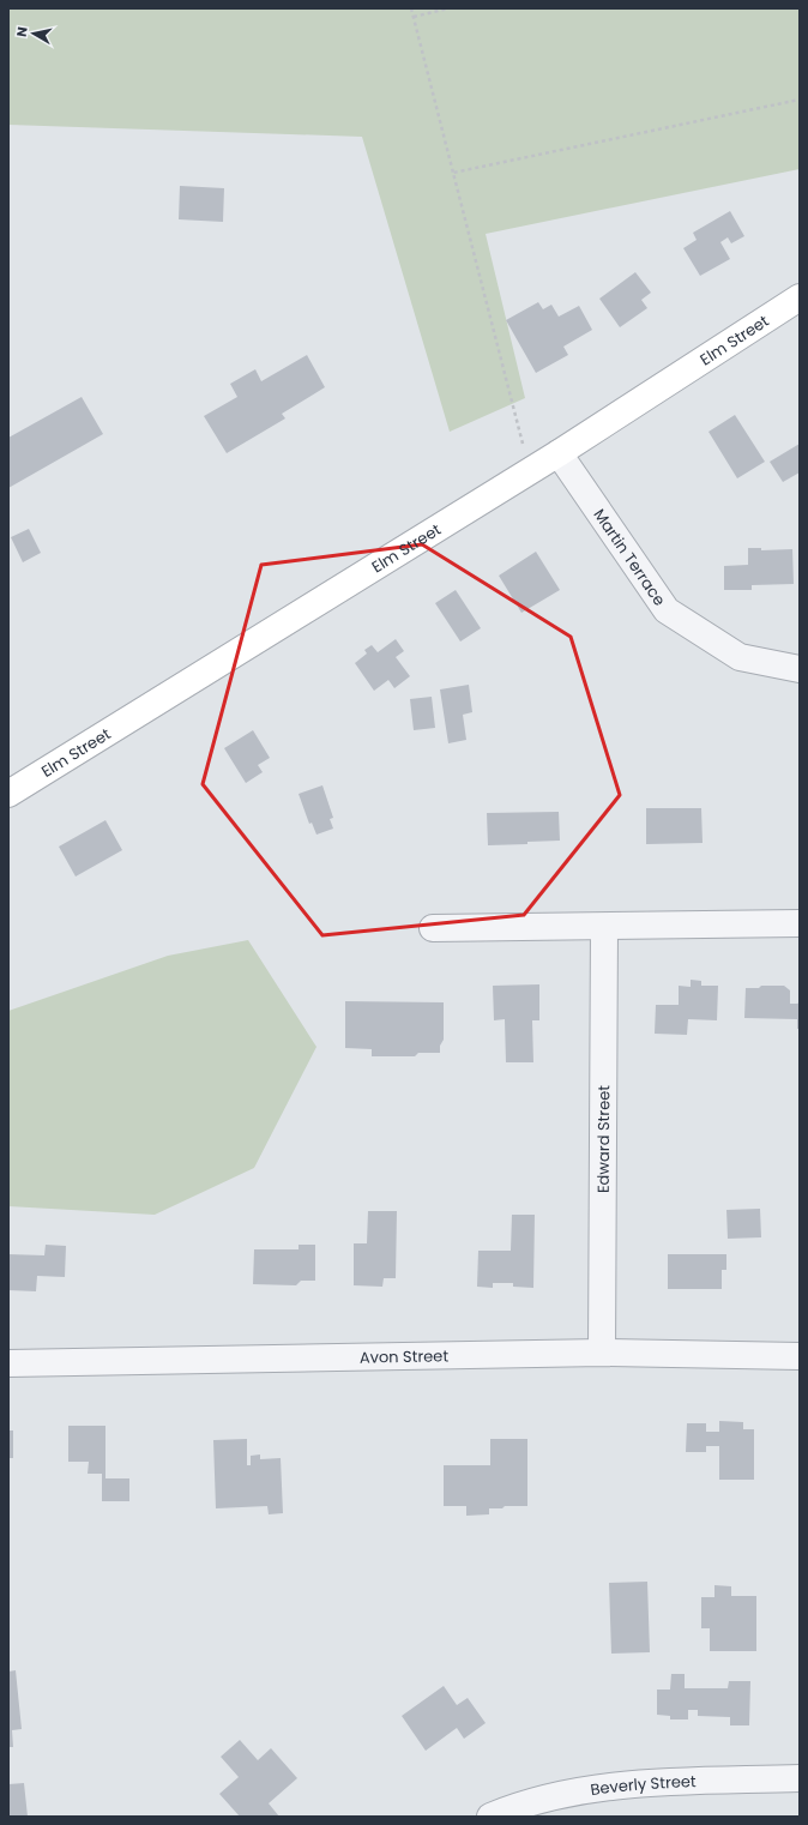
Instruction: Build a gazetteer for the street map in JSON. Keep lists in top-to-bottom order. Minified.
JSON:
{"streets":{"street":["Elm Street","Martin Terrace","Edward Street","Avon Street","Beverly Street"]},"crossings":[["Elm Street","Martin Terrace"],["Edward Street","Avon Street"]],"north":"left"}
